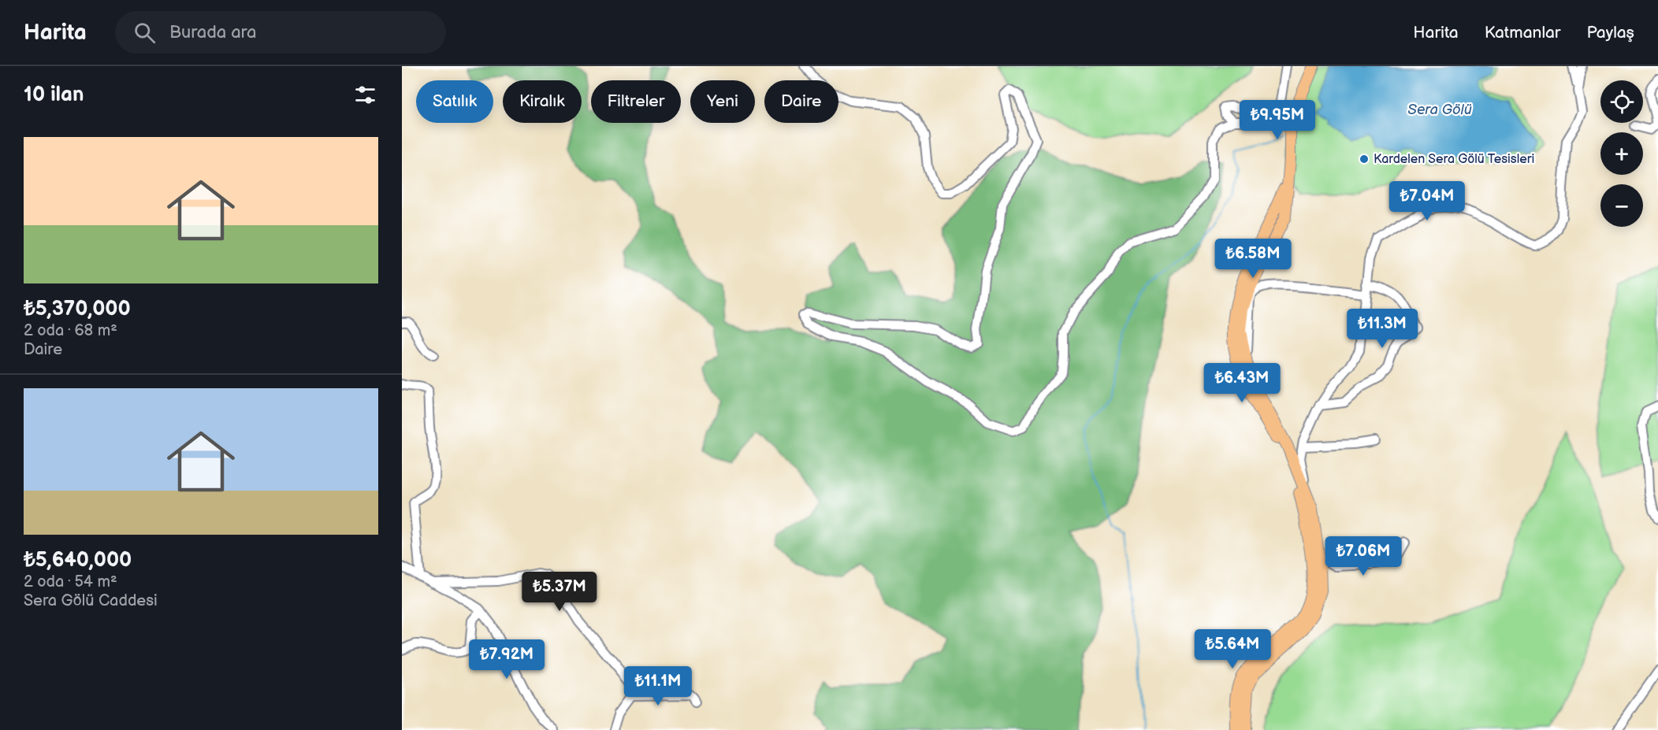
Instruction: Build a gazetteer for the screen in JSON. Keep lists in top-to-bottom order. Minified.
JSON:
{"water":["Sera Gölü"],"places":["Kardelen Sera Gölü Tesisleri"],"page":{"header":"Harita","search":"Burada ara","nav":["Harita","Katmanlar","Paylaş"],"heading":"10 ilan","map_buttons":["+","−"],"chip":["Satılık","Kiralık","Filtreler","Yeni","Daire"],"price":["₺9.95M","₺7.04M","₺6.58M","₺11.3M","₺6.43M","₺7.06M","₺5.37M","₺5.64M","₺7.92M","₺11.1M"],"list":[{"name":"₺5,370,000","note":"2 oda · 68 m² · Daire"},{"name":"₺5,640,000","note":"2 oda · 54 m² · Sera Gölü Caddesi"}]}}
